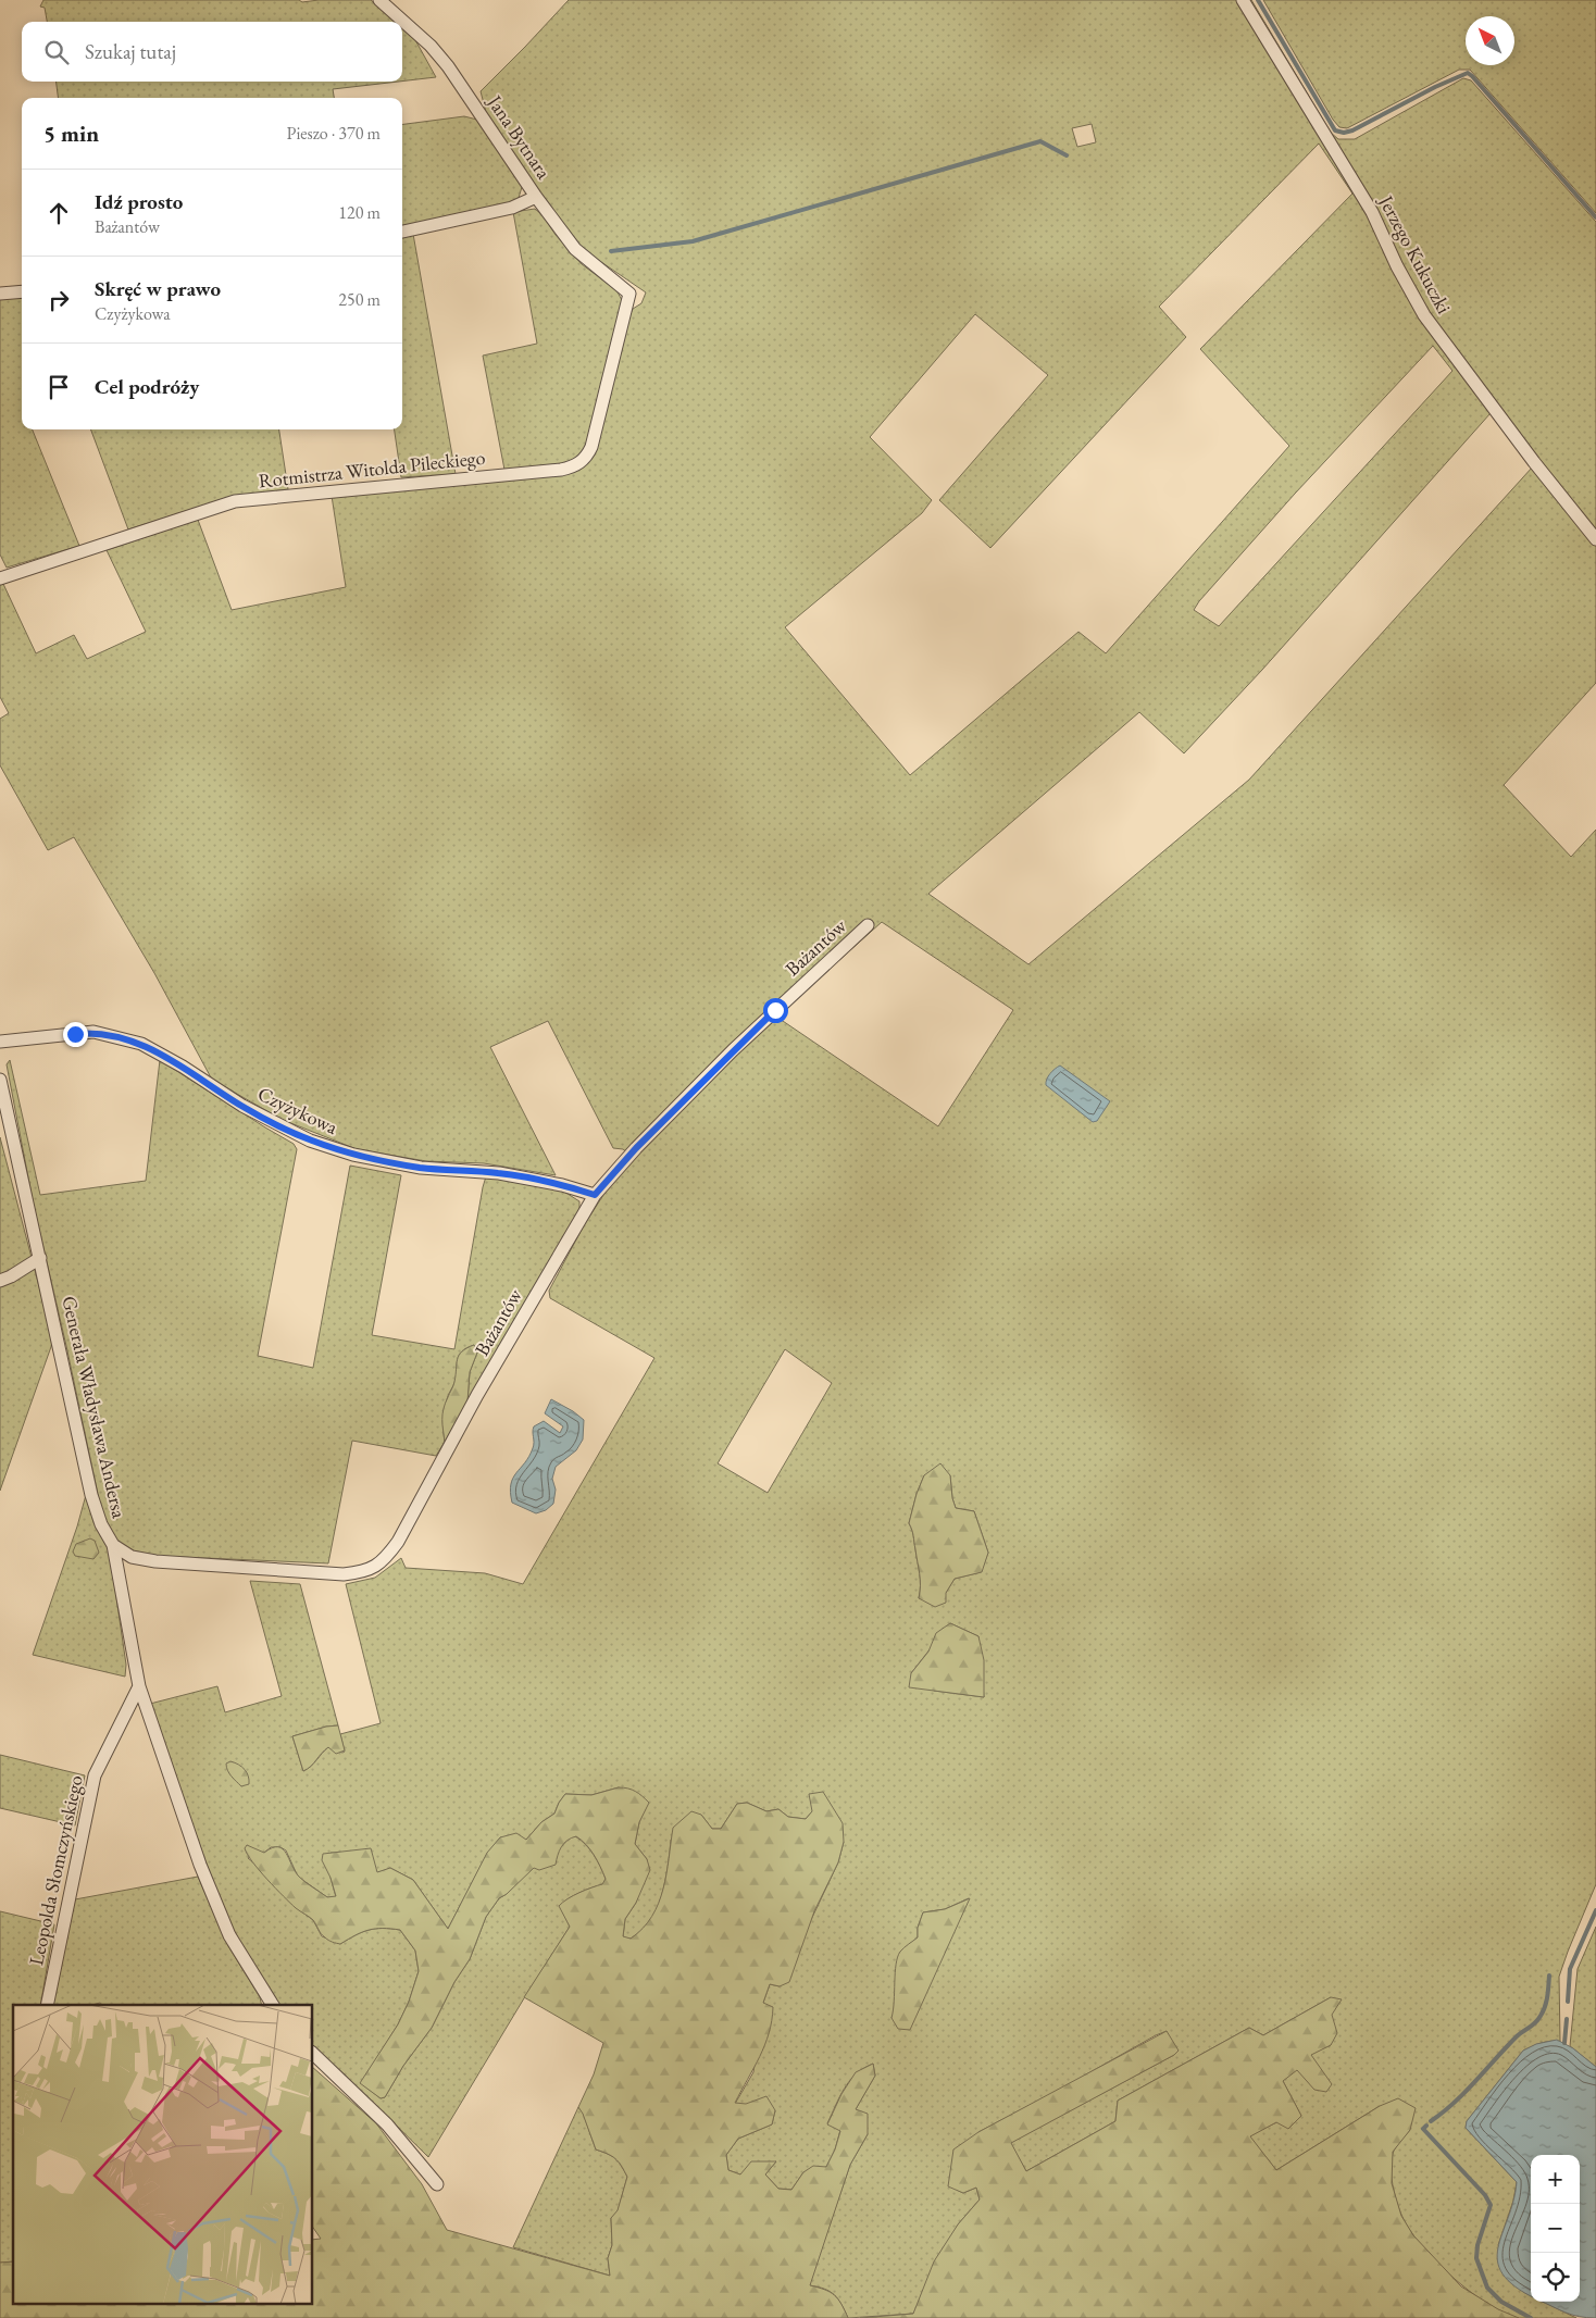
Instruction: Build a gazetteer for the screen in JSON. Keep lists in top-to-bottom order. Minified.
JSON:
{"streets":{"street":["Jana Bytnara","Jerzego Kukuczki","Rotmistrza Witolda Pileckiego","Bażantów","Czyżykowa","Generała Władysława Andersa","Leopolda Słomczyńskiego"]},"crossings":[["Jana Bytnara","Rotmistrza Witolda Pileckiego"],["Bażantów","Czyżykowa"],["Bażantów","Generała Władysława Andersa"],["Generała Władysława Andersa","Leopolda Słomczyńskiego"]],"north":"top left","page":{"search":"Szukaj tutaj","heading":["5 min","Pieszo · 370 m"],"list":[["Idź prosto","Bażantów","120 m"],["Skręć w prawo","Czyżykowa","250 m"],"Cel podróży"],"map_buttons":["+","−"]}}
